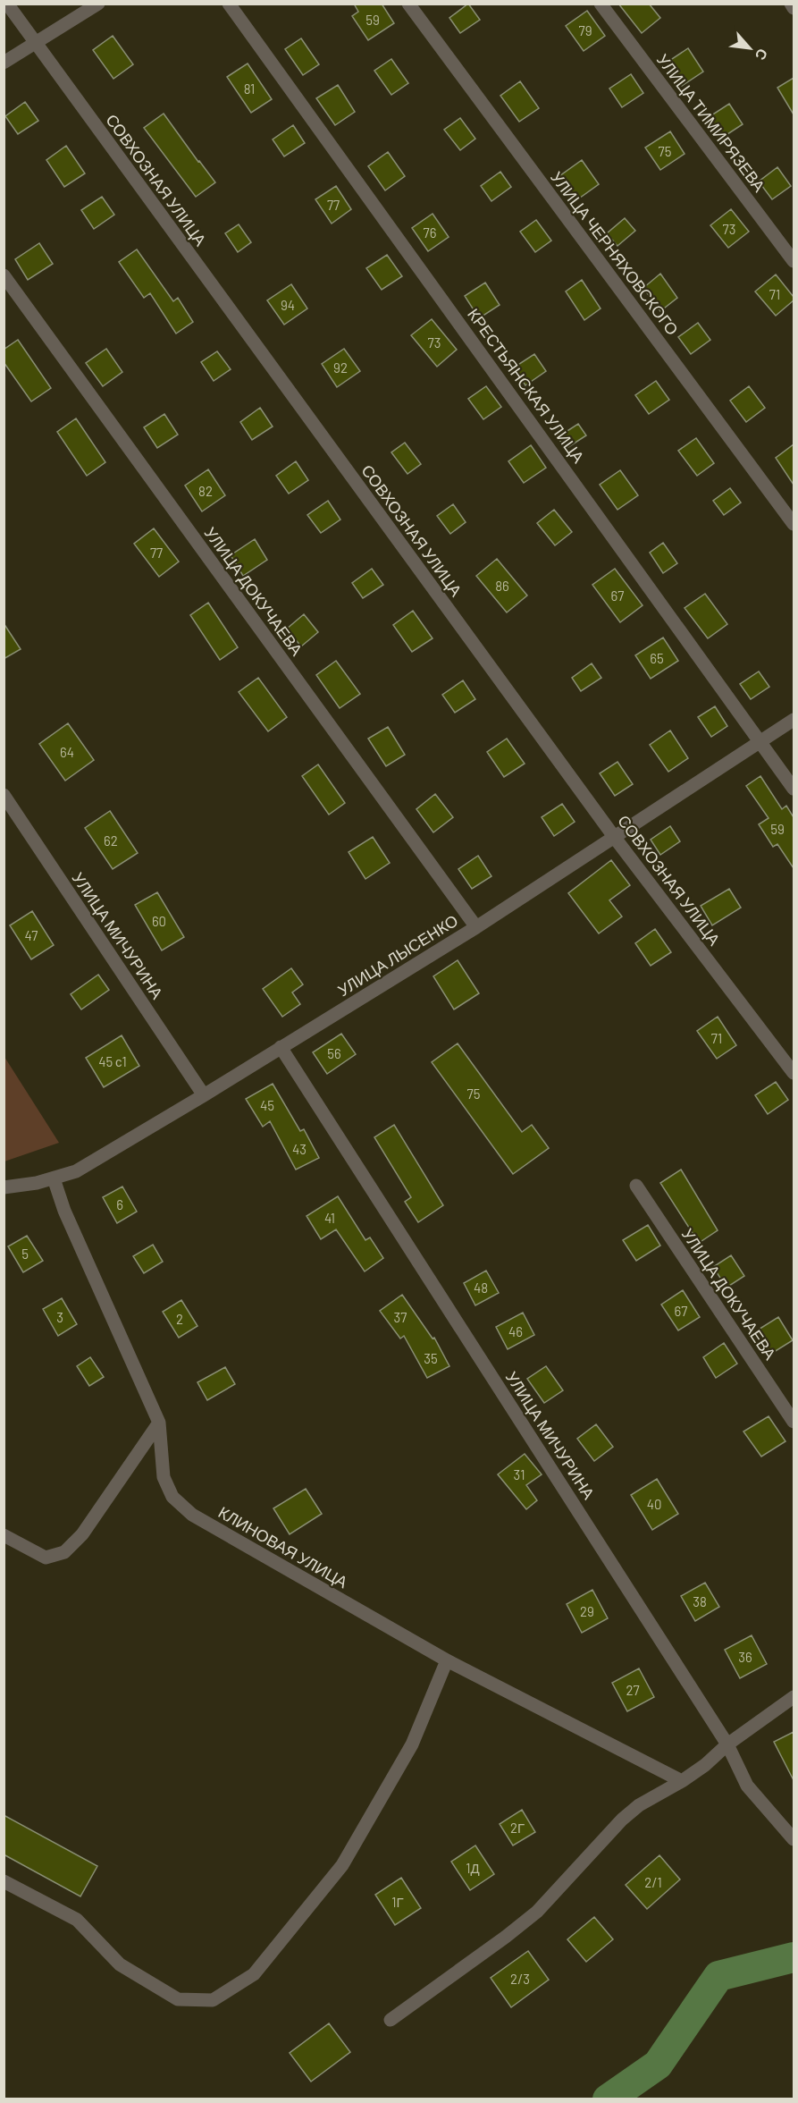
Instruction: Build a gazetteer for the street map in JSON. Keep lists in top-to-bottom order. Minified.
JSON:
{"streets":{"street":["УЛИЦА ТИМИРЯЗЕВА","СОВХОЗНАЯ УЛИЦА","УЛИЦА ЧЕРНЯХОВСКОГО","КРЕСТЬЯНСКАЯ УЛИЦА","УЛИЦА ДОКУЧАЕВА","УЛИЦА МИЧУРИНА","УЛИЦА ЛЫСЕНКО","КЛИНОВАЯ УЛИЦА"]},"crossings":[["СОВХОЗНАЯ УЛИЦА","УЛИЦА ЛЫСЕНКО"],["КРЕСТЬЯНСКАЯ УЛИЦА","УЛИЦА ЛЫСЕНКО"],["УЛИЦА ДОКУЧАЕВА","УЛИЦА ЛЫСЕНКО"],["УЛИЦА МИЧУРИНА","УЛИЦА ЛЫСЕНКО"],["УЛИЦА ЛЫСЕНКО","КЛИНОВАЯ УЛИЦА"]],"house_numbers":["59","79","81","75","77","73","76","71","94","73","92","82","77","86","67","65","64","59","62","60","47","71","56","45 с1","75","45","43","6","41","5","48","67","3","37","2","46","35","31","40","38","29","36","27","2Г","1Д","2/1","1Г","2/3"],"north":"bottom right"}
